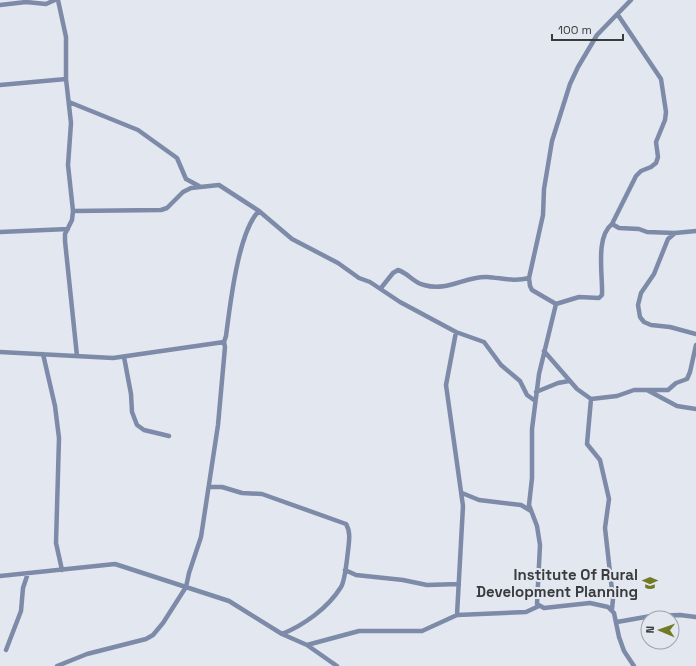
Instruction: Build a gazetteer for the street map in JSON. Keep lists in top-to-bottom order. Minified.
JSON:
{"places":{"school or university":["Institute Of Rural Development Planning"]},"scale_bar":"100 m","north":"left"}
